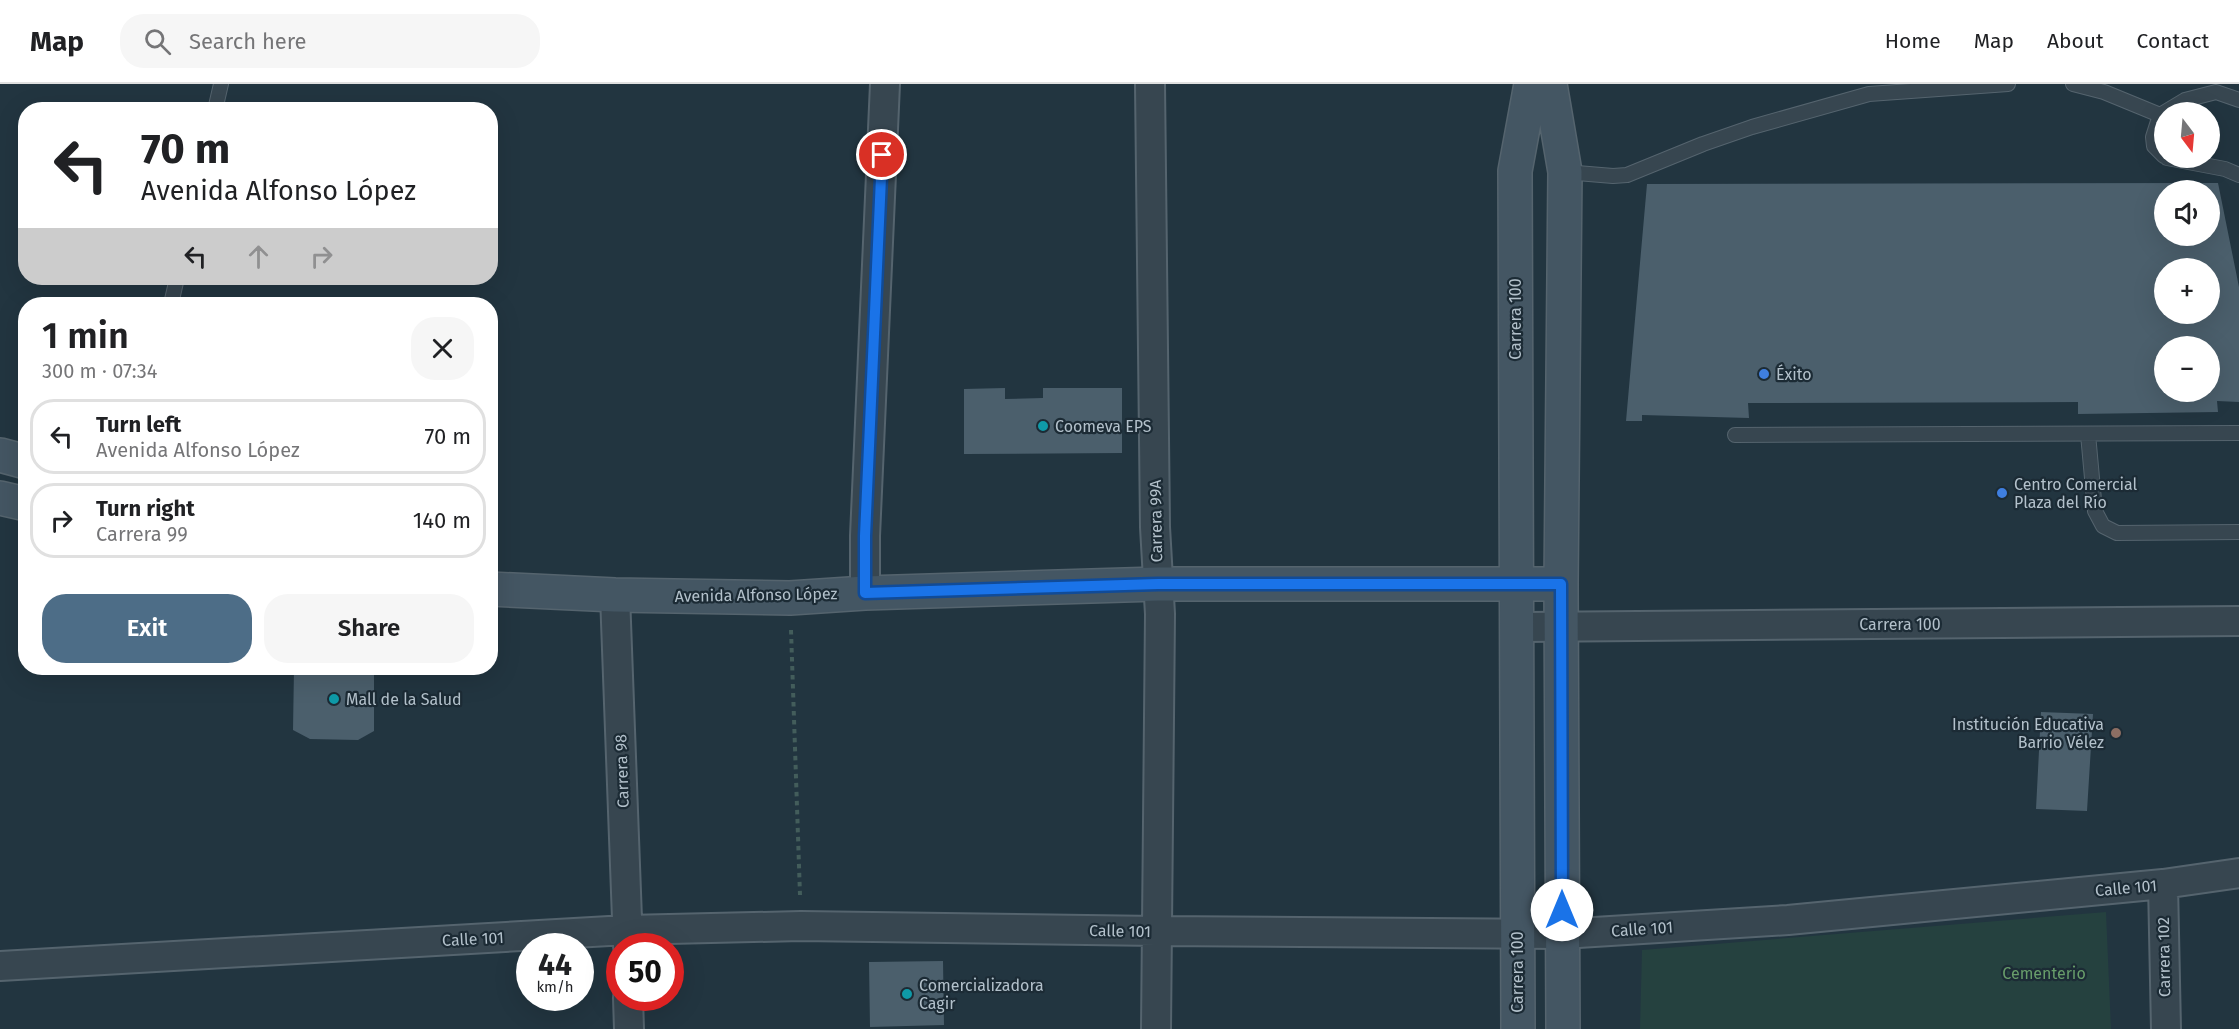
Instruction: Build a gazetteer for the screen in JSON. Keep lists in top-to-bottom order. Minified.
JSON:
{"streets":{"main road":["Carrera 100","Avenida Alfonso López"],"street":["Carrera 99A","Carrera 98","Calle 101","Carrera 102"]},"crossings":[["Carrera 100","Avenida Alfonso López"],["Carrera 100","Calle 101"],["Carrera 99A","Avenida Alfonso López"],["Carrera 99A","Calle 101"],["Avenida Alfonso López","Carrera 98"],["Calle 101","Carrera 102"]],"parks":["Cementerio"],"places":["Éxito","Coomeva EPS","Centro Comercial Plaza del Río","Mall de la Salud","Institución Educativa Barrio Vélez","Comercializadora Cagir"],"north":"bottom","page":{"header":"Map","search":"Search here","nav":["Home","Map","About","Contact"],"map_buttons":["+","−"],"turn":["70 m","Avenida Alfonso López"],"heading":["1 min","300 m · 07:34"],"list":[{"name":"Turn left","note":"Avenida Alfonso López","value":"70 m"},{"name":"Turn right","note":"Carrera 99","value":"140 m"}],"buttons":["Exit","Share"],"speed":"44 km/h","limit":"50"}}
